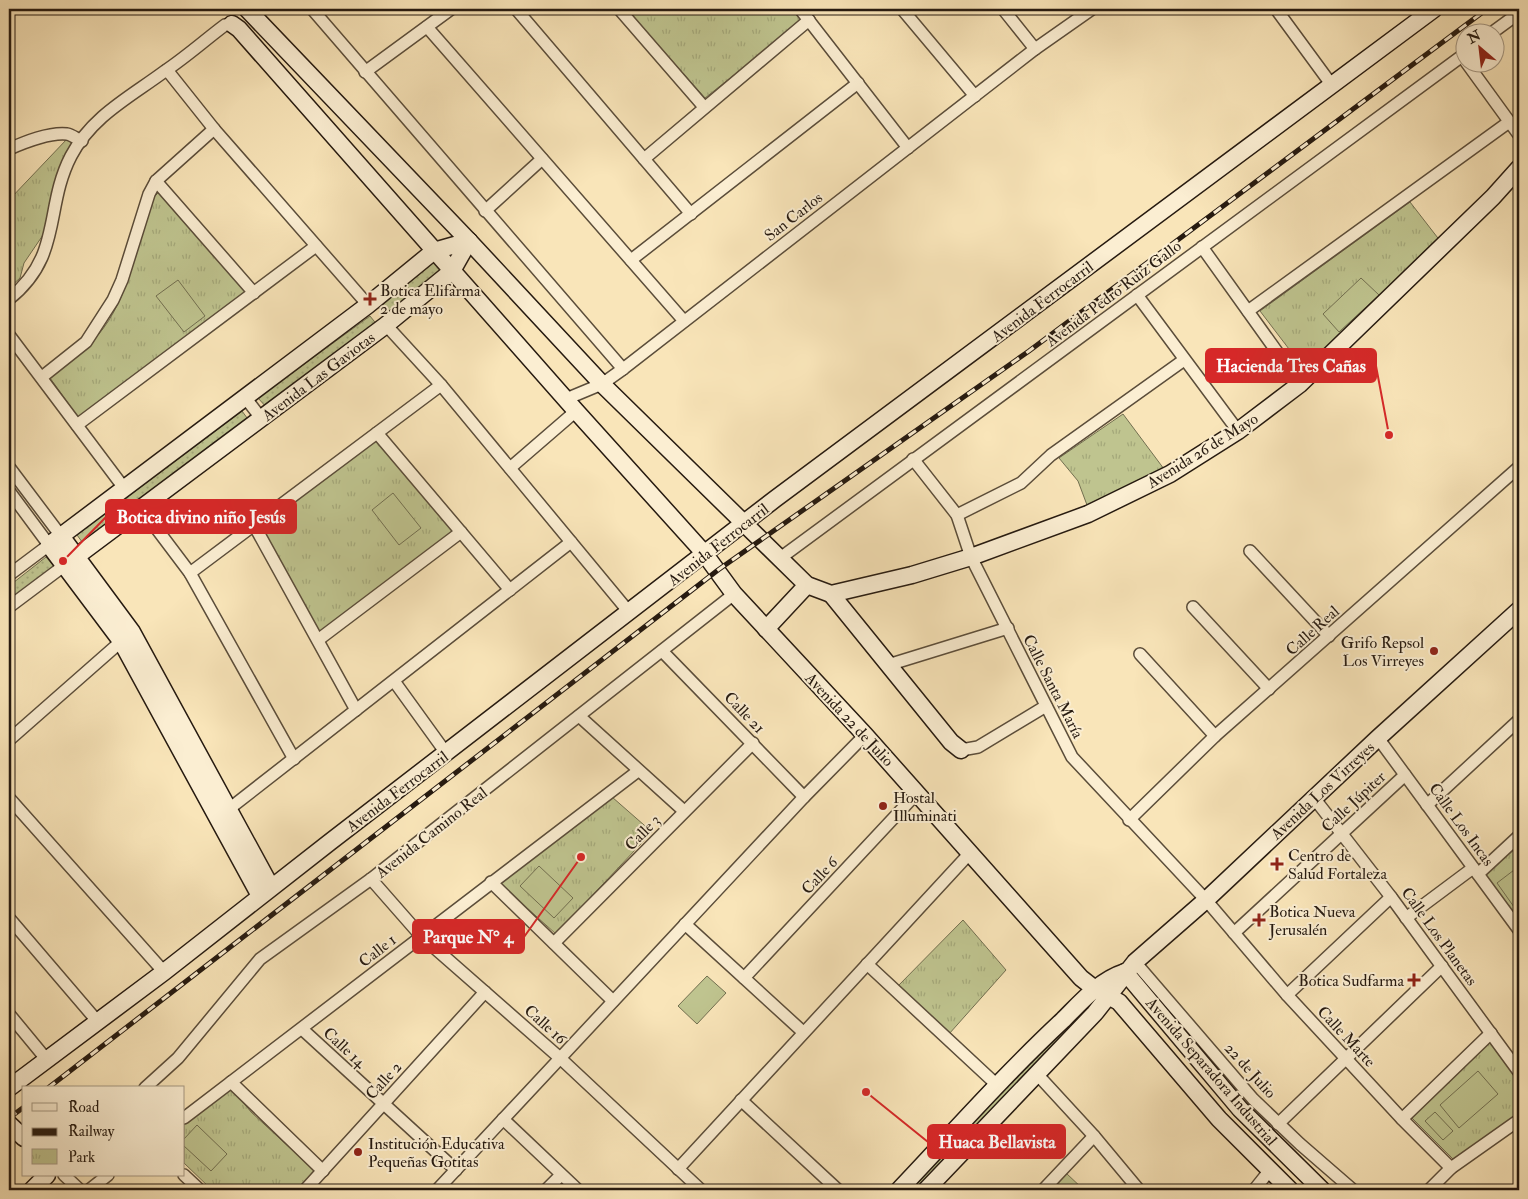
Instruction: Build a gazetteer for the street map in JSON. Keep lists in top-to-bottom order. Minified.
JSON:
{"streets":{"street":["San Carlos","Avenida Pedro Ruiz Gallo","Avenida Ferrocarril","Avenida Las Gaviotas","Avenida 26 de Mayo","Calle Real","Calle Santa María","Calle 21","Avenida 22 de Julio","Avenida Los Virreyes","Calle Júpiter","Calle Los Incas","Avenida Camino Real","Calle 3","Calle 6","Calle Los Planetas","Calle 1","Calle 16","Calle Marte","Calle 14","22 de Julio","Avenida Separadora Industrial","Calle 2"]},"crossings":[["San Carlos","Avenida 22 de Julio"],["Avenida Pedro Ruiz Gallo","Calle Santa María"],["Avenida Ferrocarril","Avenida 22 de Julio"],["Avenida Las Gaviotas","Avenida 22 de Julio"],["Avenida 26 de Mayo","Calle Santa María"],["Calle Real","Calle Santa María"],["Calle Santa María","Avenida Los Virreyes"],["Calle Santa María","Calle Marte"],["Calle 21","Avenida Camino Real"],["Calle 21","Calle 3"],["Avenida 22 de Julio","Avenida Los Virreyes"],["Avenida 22 de Julio","Avenida Camino Real"],["Avenida 22 de Julio","Calle 6"],["Avenida 22 de Julio","Avenida Separadora Industrial"],["Avenida Los Virreyes","Calle Los Incas"],["Avenida Los Virreyes","Calle Los Planetas"],["Avenida Los Virreyes","Calle Marte"],["Avenida Los Virreyes","22 de Julio"],["Avenida Los Virreyes","Avenida Separadora Industrial"],["Calle Júpiter","Calle Los Incas"],["Calle Júpiter","Calle Los Planetas"],["Calle Júpiter","Calle Marte"],["Avenida Camino Real","Calle 16"],["Calle 1","Calle 16"],["Calle 1","Calle 14"],["Calle 16","Calle 2"],["Calle 14","Calle 2"],["22 de Julio","Avenida Separadora Industrial"]],"places":{"health":["Botica Elifarma 2 de mayo","Centro de Salud Fortaleza","Botica Nueva Jerusalén","Botica Sudfarma"],"other":["Hacienda Tres Cañas","Botica divino niño Jesús","Grifo Repsol Los Virreyes","Hostal Illuminati","Parque N° 4","Huaca Bellavista","Institución Educativa Pequeñas Gotitas"]},"legend":["Road","Railway","Park"],"north":"top left"}
